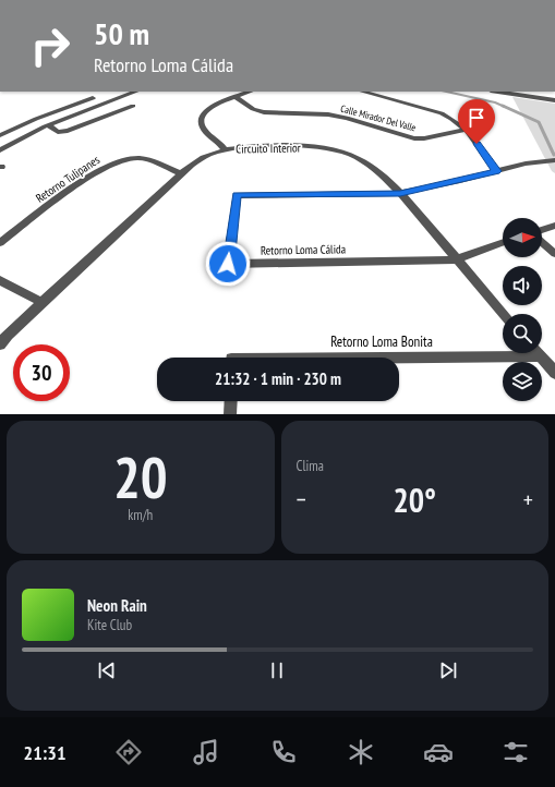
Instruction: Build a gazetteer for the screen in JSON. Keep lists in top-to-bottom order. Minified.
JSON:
{"streets":{"street":["Calle Mirador Del Valle","Circuito Interior","Retorno Tulipanes","Retorno Loma Cálida","Retorno Loma Bonita"]},"crossings":[["Circuito Interior","Retorno Tulipanes"],["Circuito Interior","Retorno Loma Cálida"]],"north":"right","page":{"turn":["50 m","Retorno Loma Cálida"],"limit":"30","trip":"21:32 · 1 min · 230 m","tile":[["20","km/h"],"Clima"],"heat":["−","20°","+"],"song":["Neon Rain","Kite Club"],"tabs":"21:31"}}
